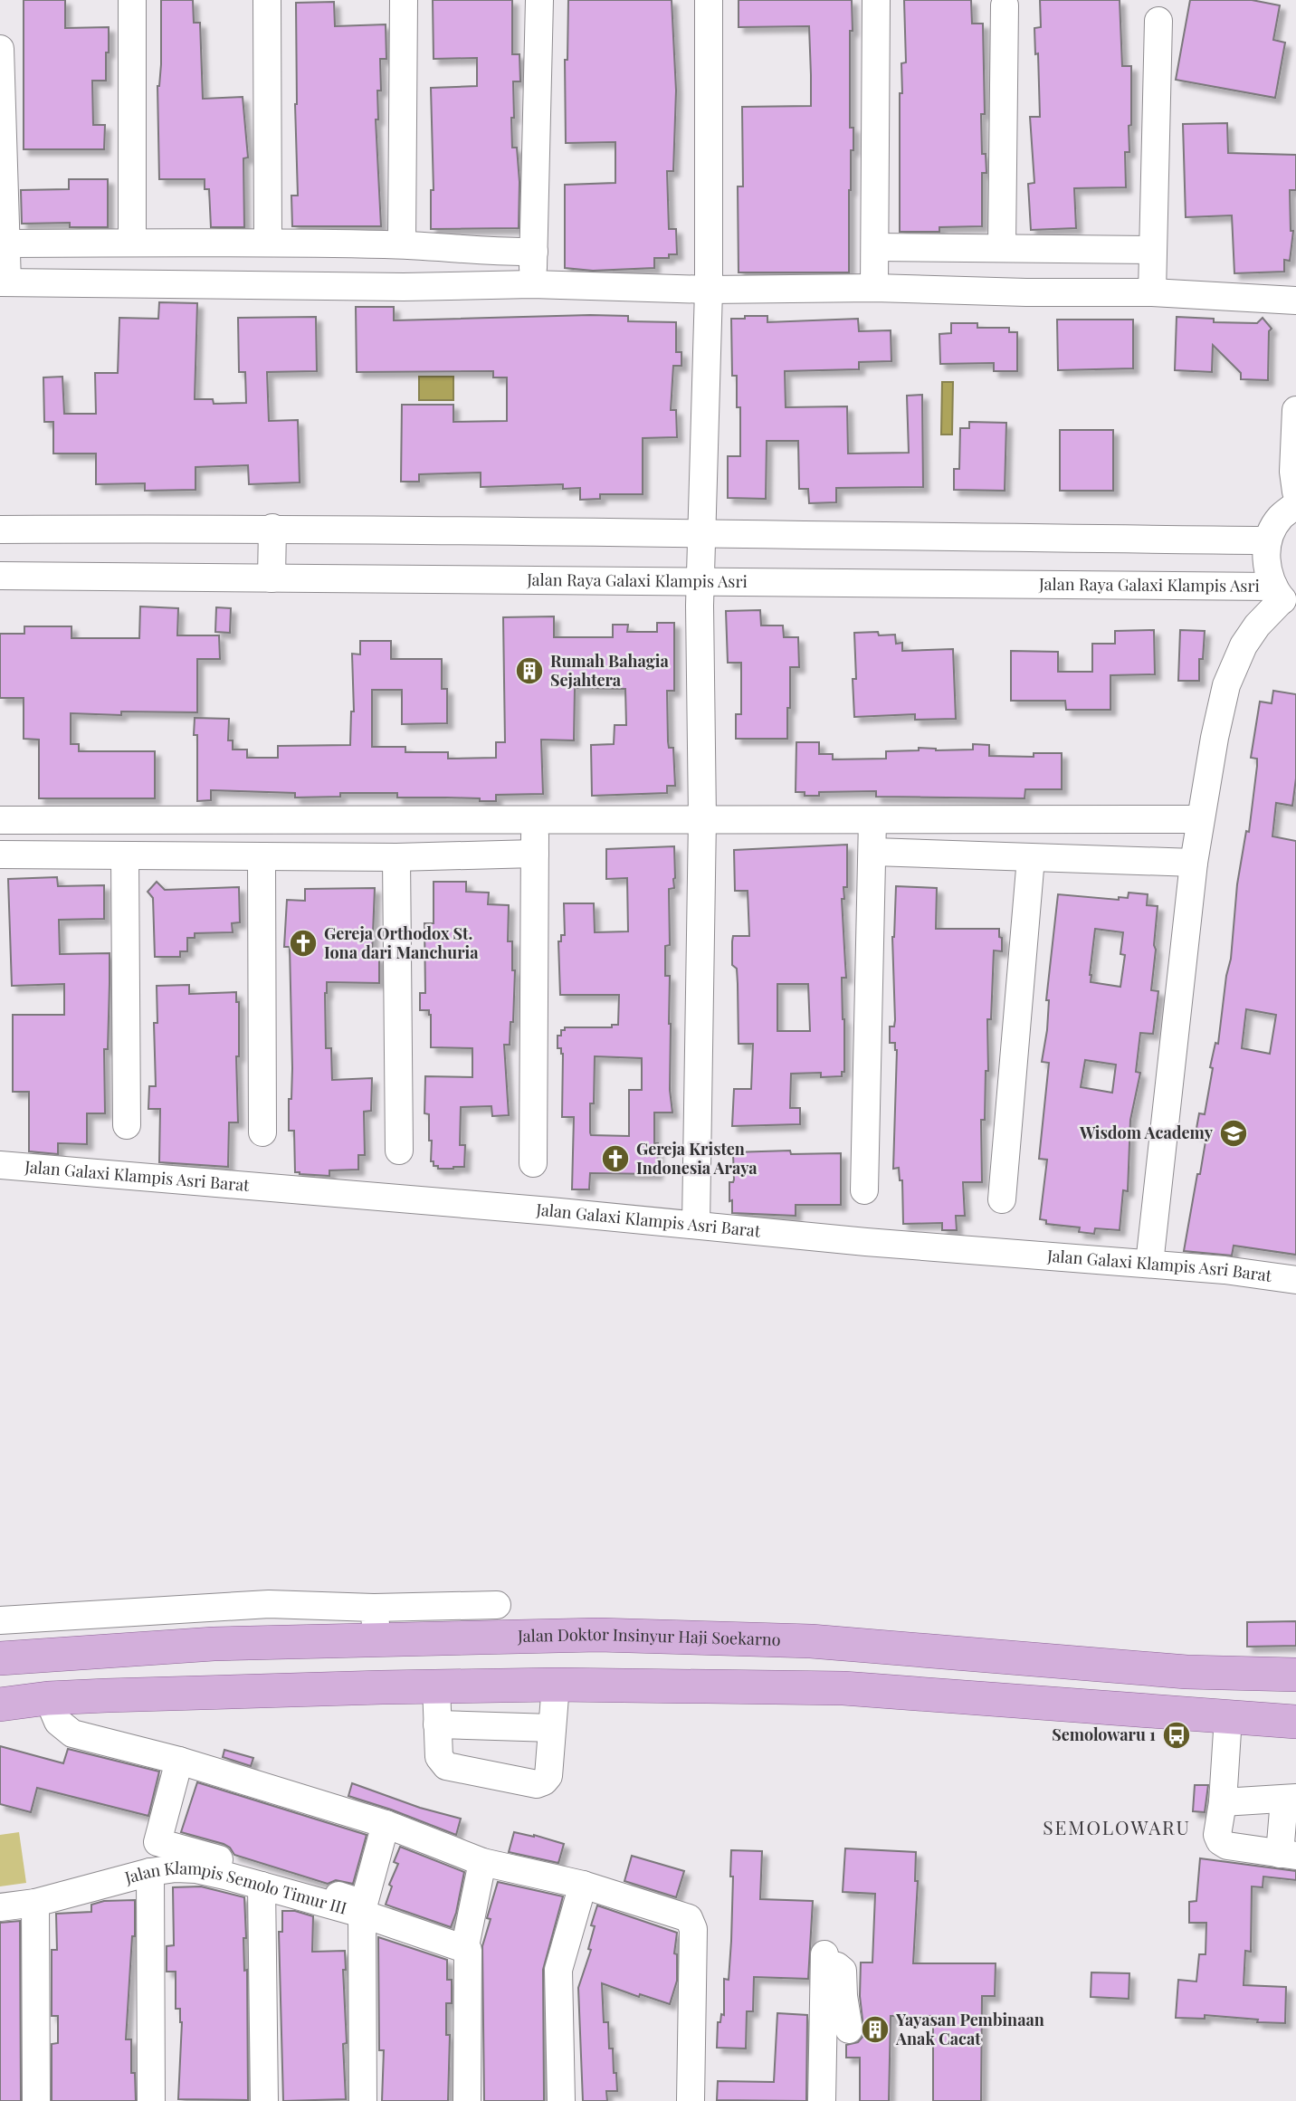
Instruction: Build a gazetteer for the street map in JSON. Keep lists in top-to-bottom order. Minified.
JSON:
{"streets":{"main road":["Jalan Doktor Insinyur Haji Soekarno"],"street":["Jalan Raya Galaxi Klampis Asri","Jalan Galaxi Klampis Asri Barat","Jalan Klampis Semolo Timur III"]},"districts":["SEMOLOWARU"],"places":{"building":["Rumah Bahagia Sejahtera","Yayasan Pembinaan Anak Cacat"],"church":["Gereja Orthodox St. Iona dari Manchuria","Gereja Kristen Indonesia Araya"],"school or university":["Wisdom Academy"],"bus stop":["Semolowaru 1"]}}
